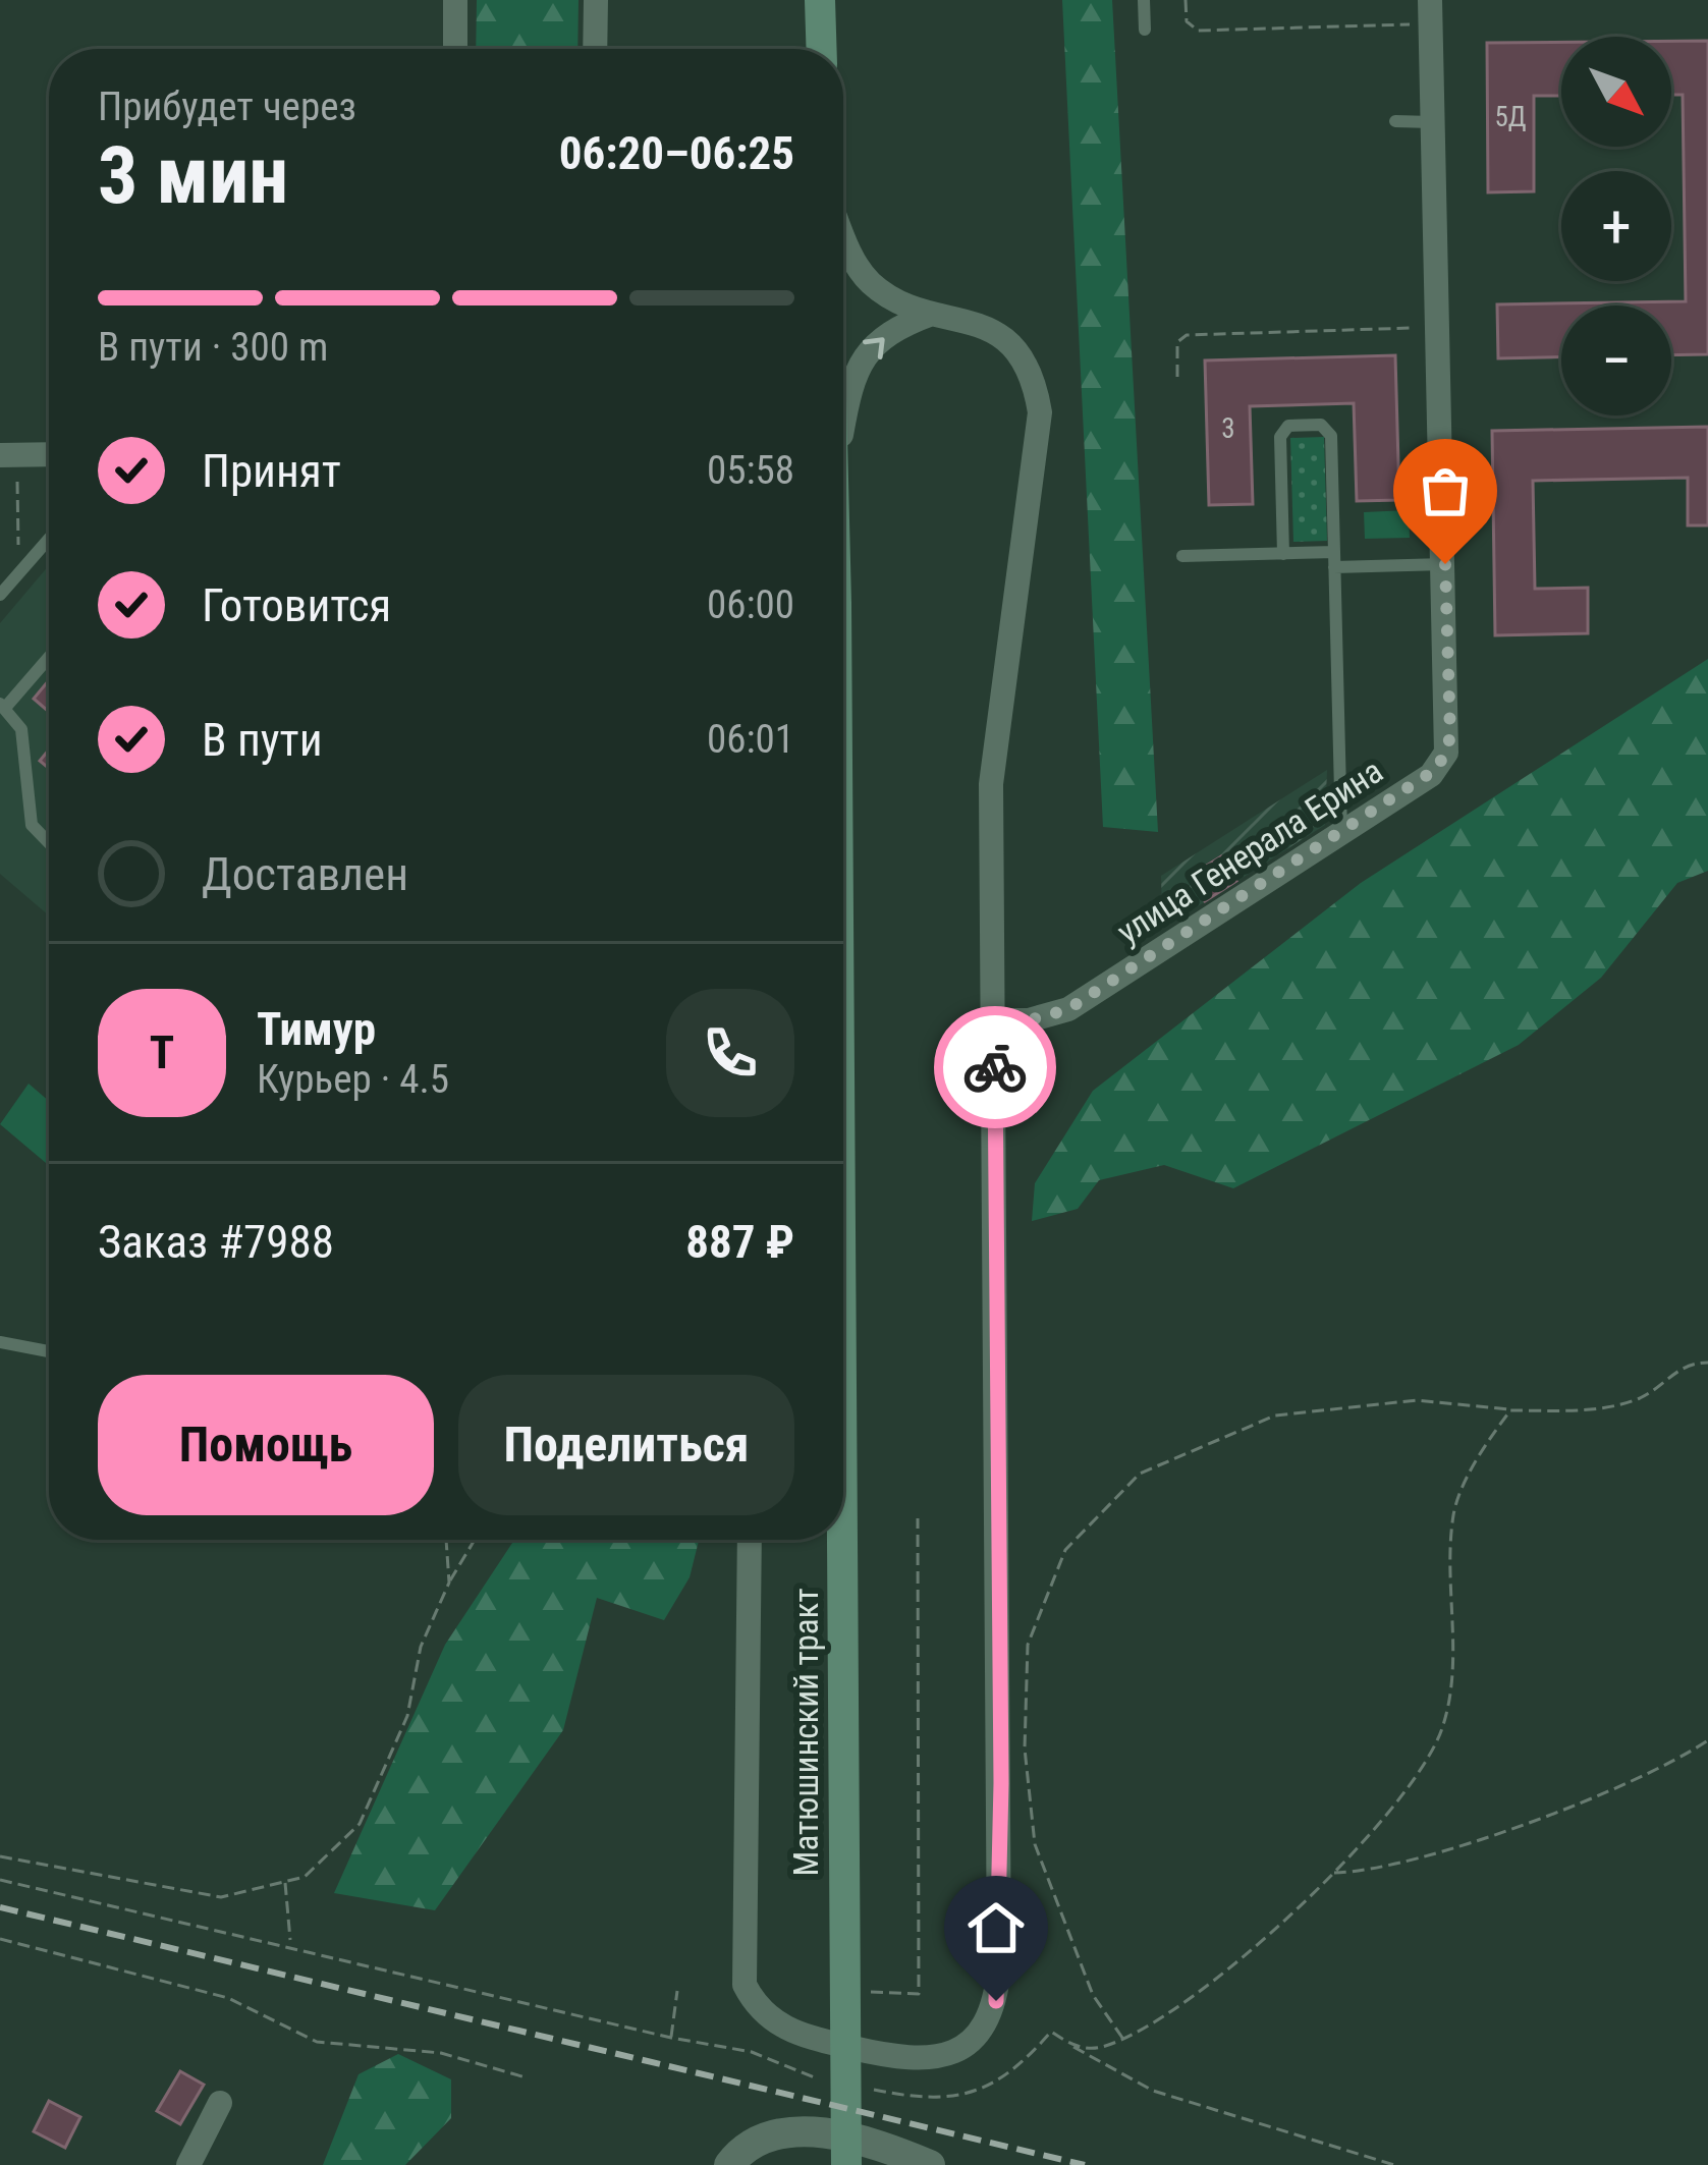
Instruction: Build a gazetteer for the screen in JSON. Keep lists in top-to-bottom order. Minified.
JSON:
{"streets":{"main road":["Матюшинский тракт"],"street":["улица Генерала Ерина"]},"house_numbers":["5Д","3"],"north":"bottom right","page":{"map_buttons":["+","−"],"heading":["3 мин","Прибудет через","06:20–06:25"],"panel":["Тимур","Курьер · 4.5","Заказ #7988","887 ₽"],"bar":"В пути · 300 m","list":[["Принят","05:58"],["Готовится","06:00"],["В пути","06:01"],"Доставлен"],"round":"Т","buttons":["Помощь","Поделиться"]}}
